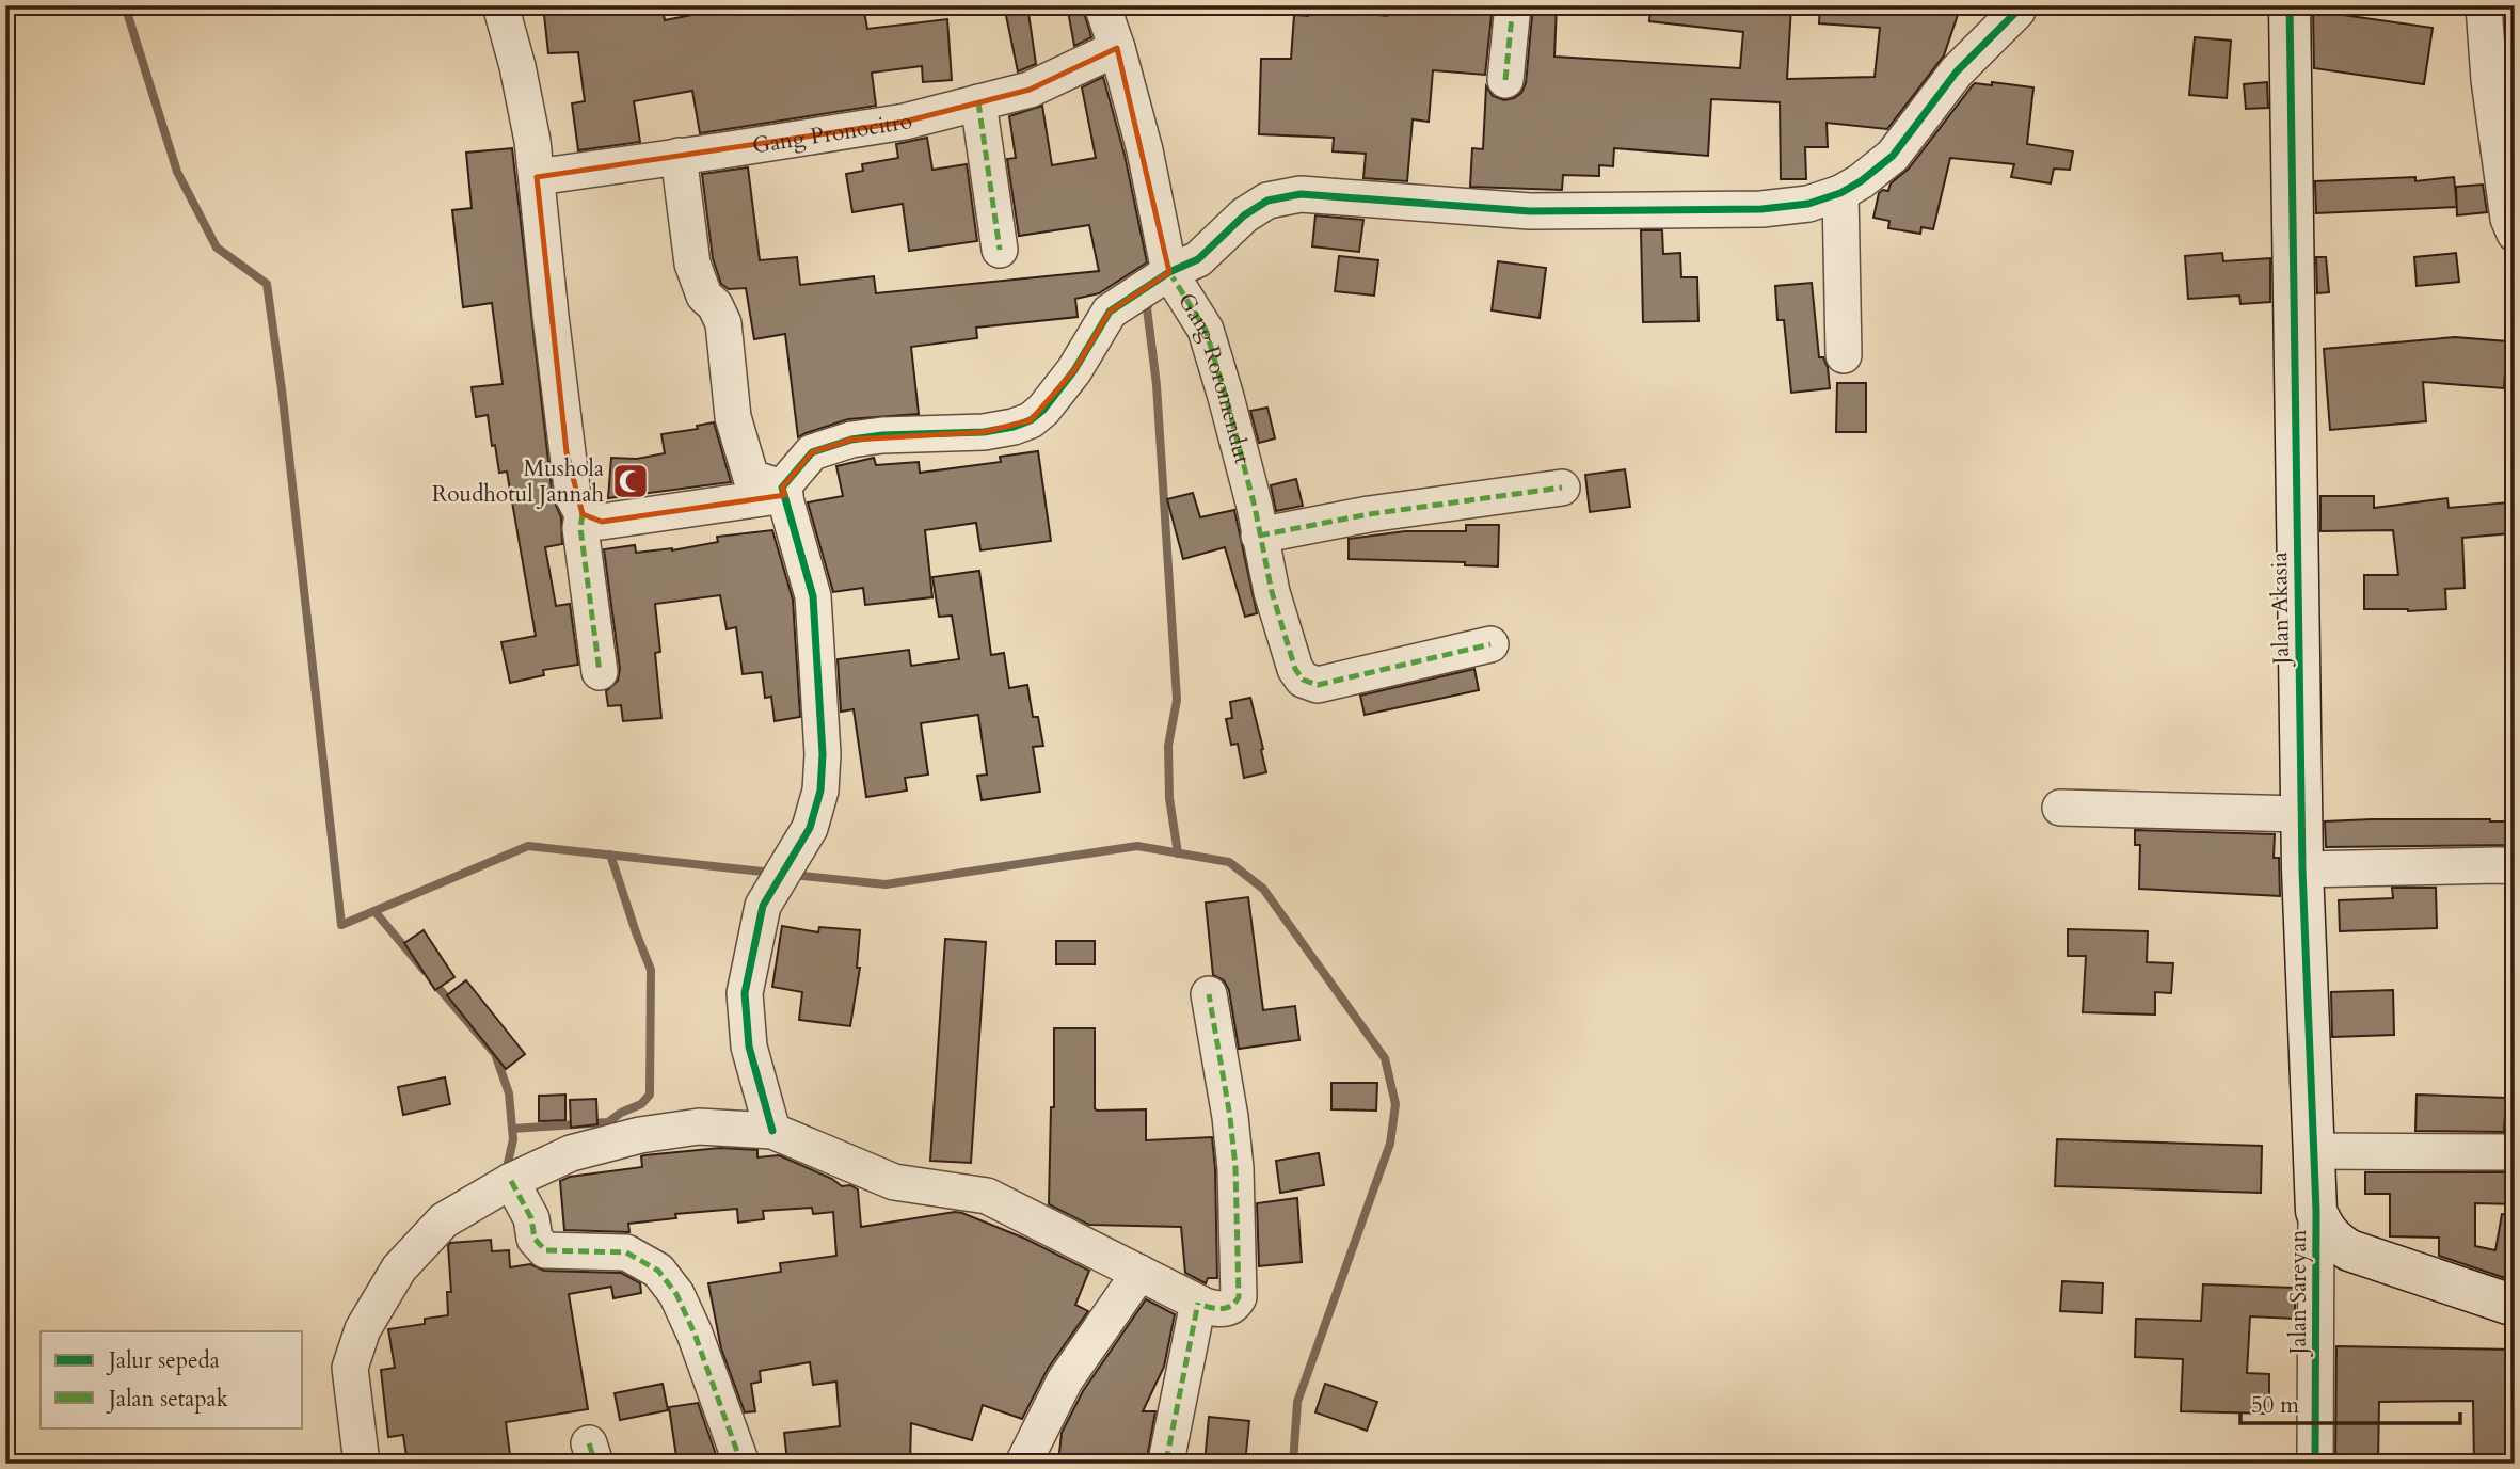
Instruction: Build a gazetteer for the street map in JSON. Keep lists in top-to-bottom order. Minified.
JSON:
{"streets":{"street":["Gang Pronocitro","Gang Roromendut","Jalan Akasia","Jalan Sareyan"]},"crossings":[["Gang Pronocitro","Gang Roromendut"],["Jalan Akasia","Jalan Sareyan"]],"places":{"mosque":["Mushola Roudhotul Jannah"]},"legend":["Jalur sepeda","Jalan setapak"],"scale_bar":"50 m"}
